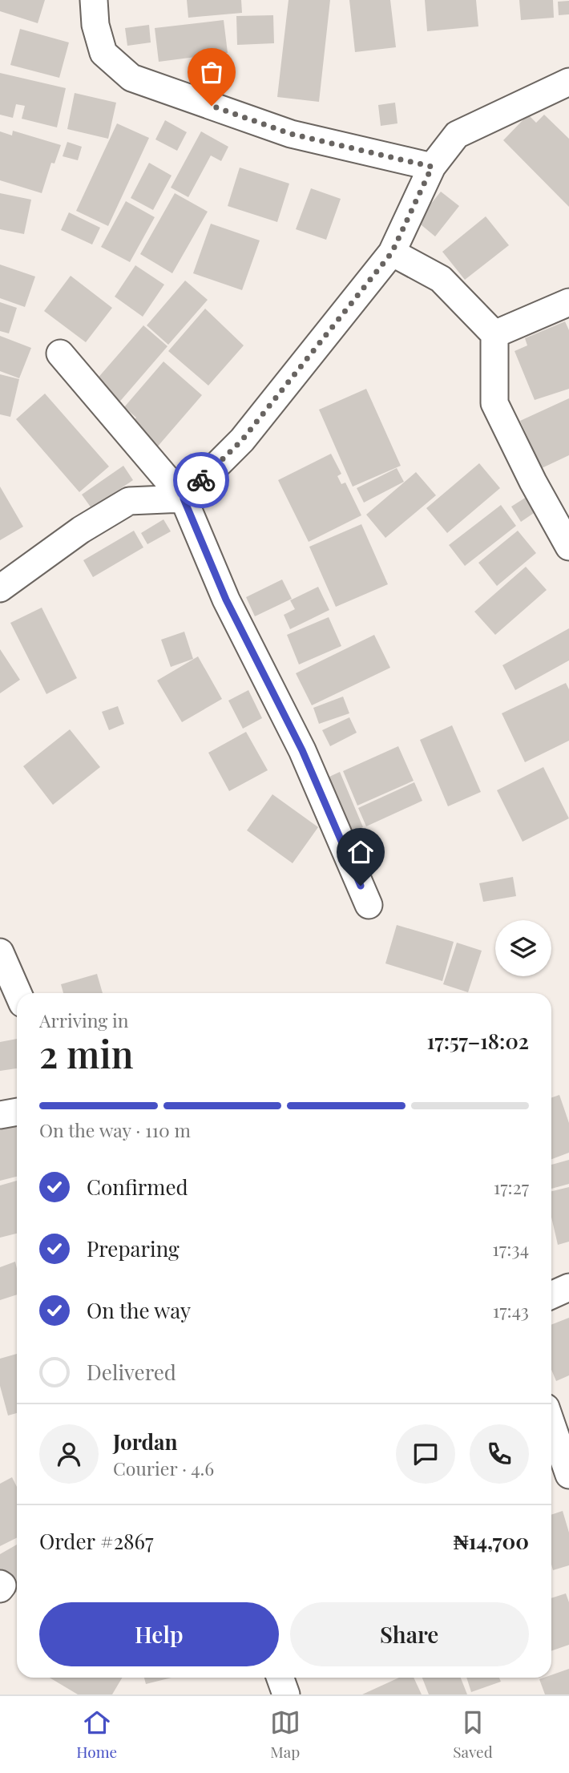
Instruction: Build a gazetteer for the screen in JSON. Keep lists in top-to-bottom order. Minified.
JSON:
{"page":{"heading":["2 min","Arriving in","17:57–18:02"],"panel":["Jordan","Courier · 4.6","Order #2867","₦14,700"],"bar":"On the way · 110 m","list":[["Confirmed","17:27"],["Preparing","17:34"],["On the way","17:43"],"Delivered"],"buttons":["Help","Share"],"tabs":["Home","Map","Saved"]}}
